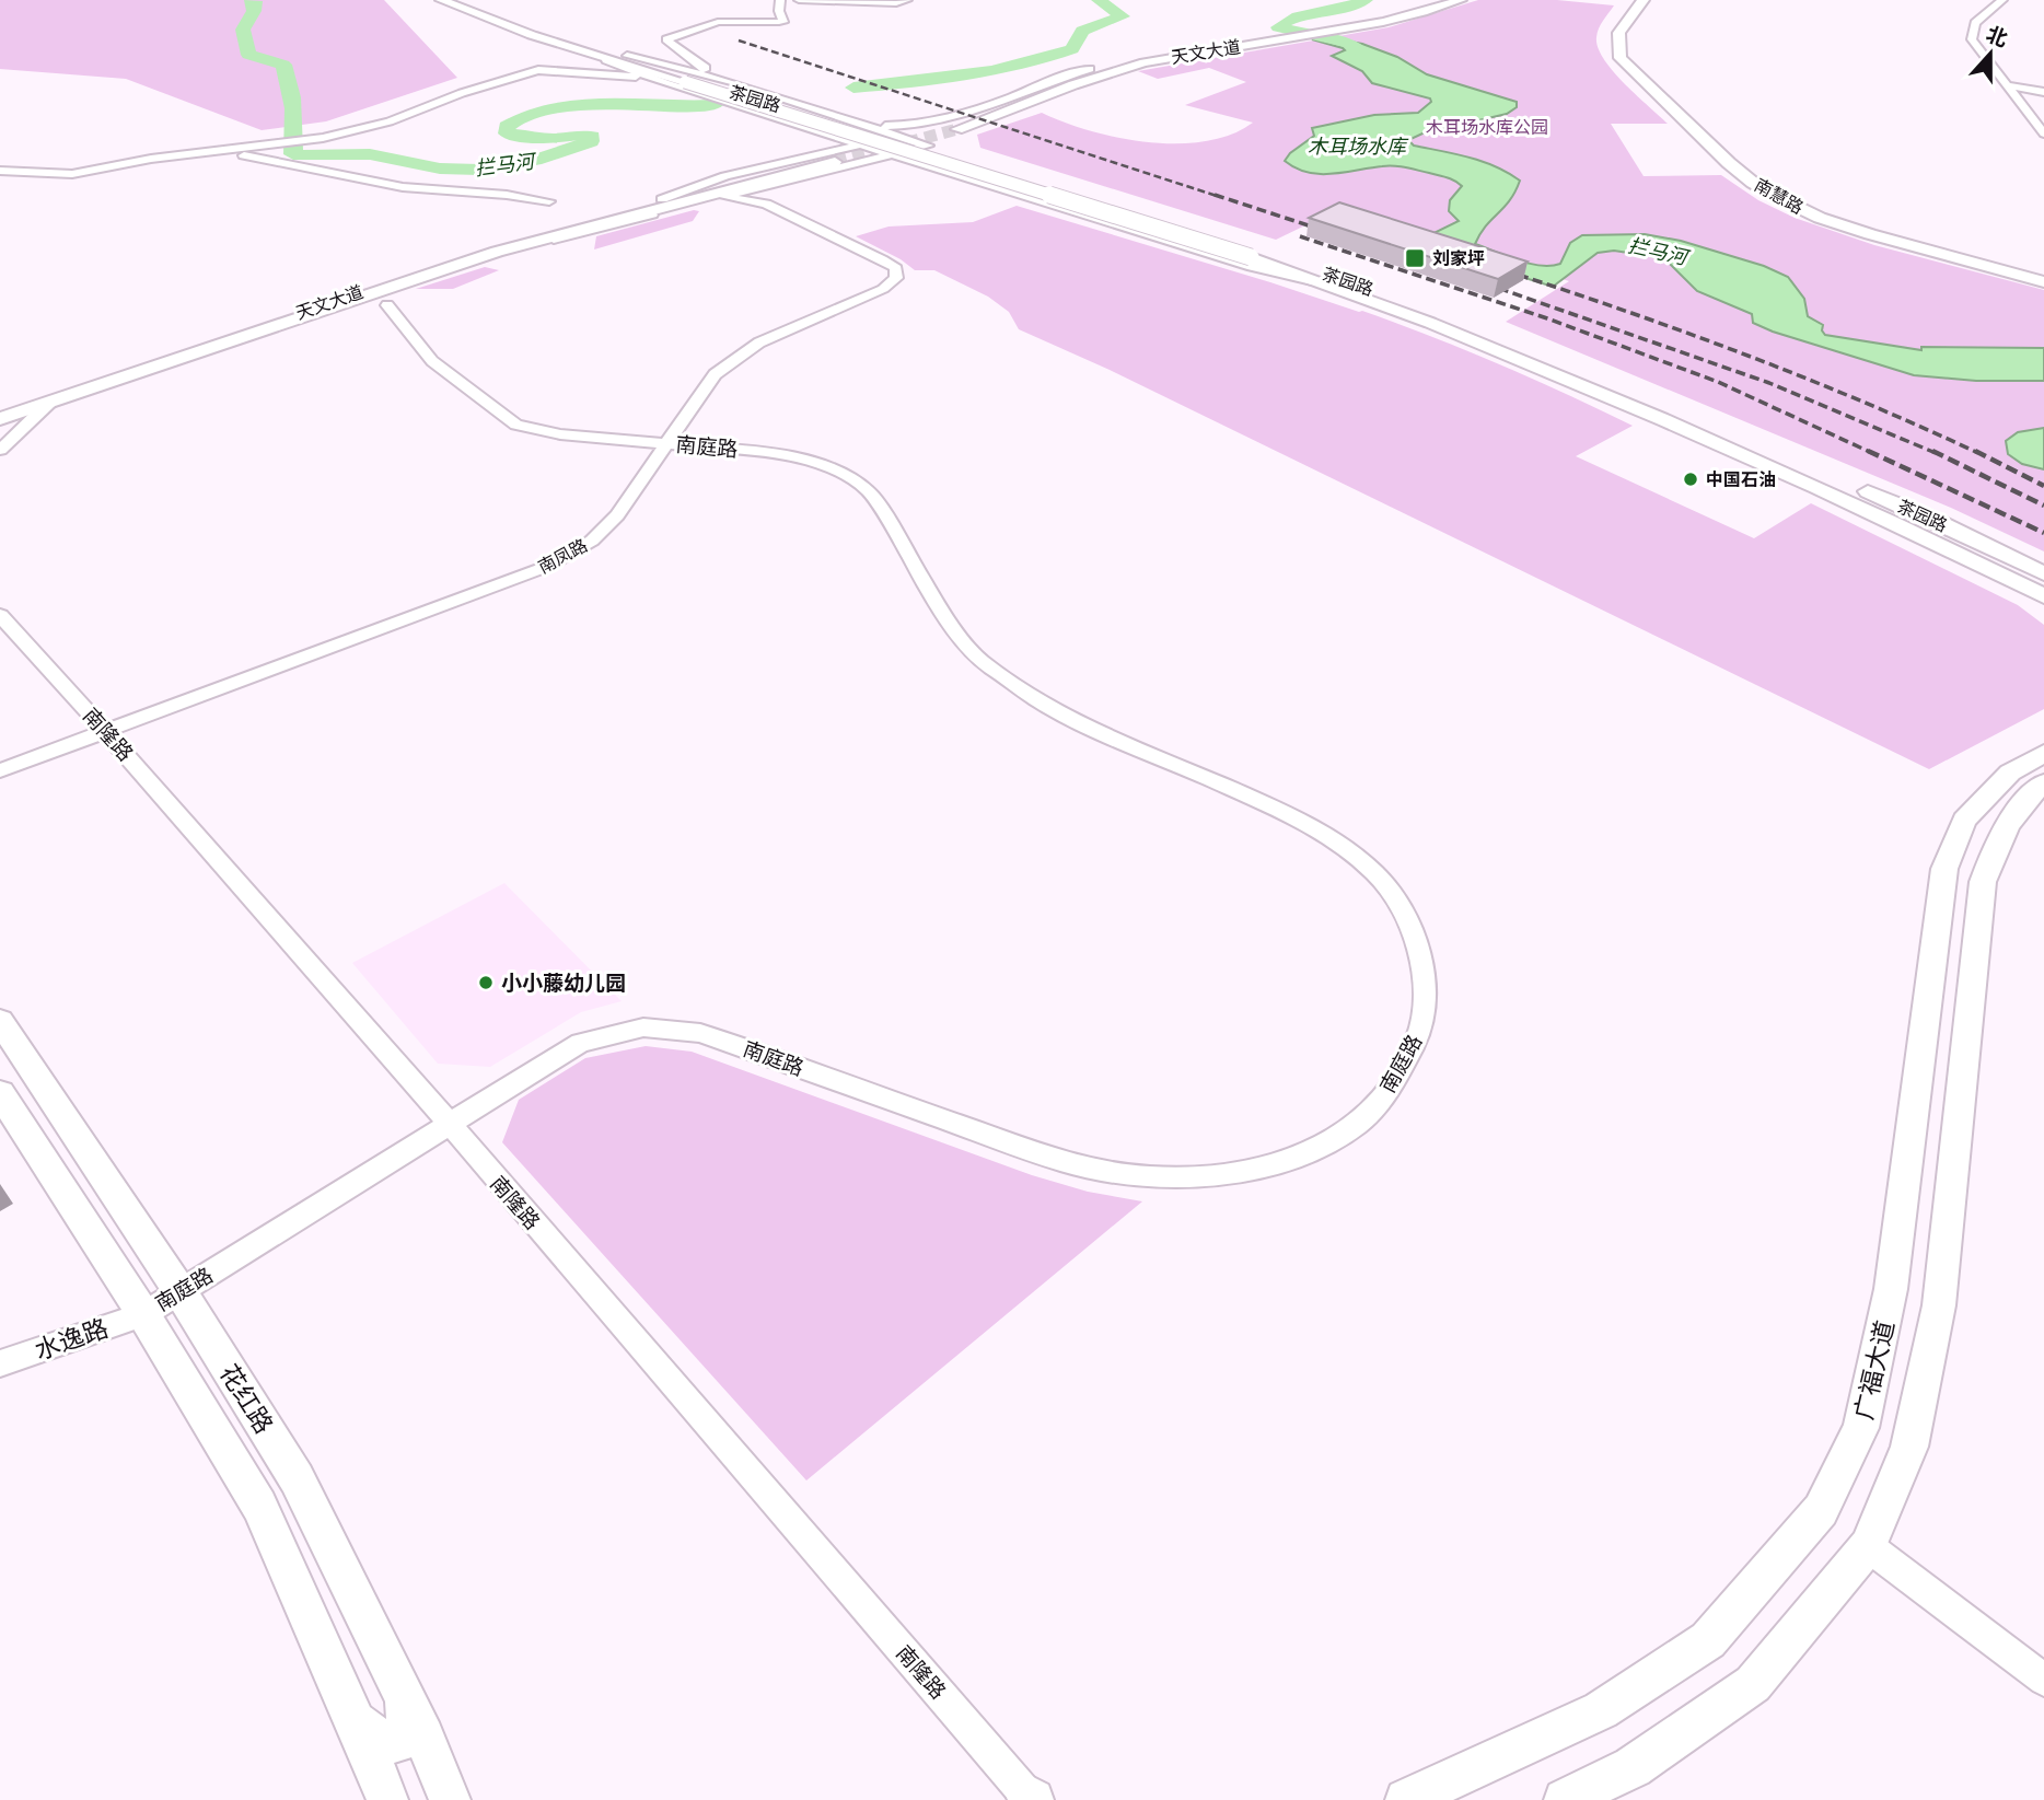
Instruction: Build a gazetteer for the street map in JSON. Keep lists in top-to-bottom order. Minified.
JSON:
{"streets":{"main road":["天文大道","茶园路","南慧路","广福大道","花红路"],"street":["南庭路","南凤路","南隆路","水逸路"]},"crossings":[["天文大道","茶园路"],["天文大道","南庭路"],["南庭路","南凤路"],["南庭路","南隆路"],["南庭路","水逸路"],["南庭路","花红路"],["南凤路","南隆路"],["水逸路","花红路"]],"water":["木耳场水库","拦马河"],"parks":["木耳场水库公园"],"places":{"transit":["刘家坪"],"other":["中国石油","小小藤幼儿园"]},"north":"top"}
